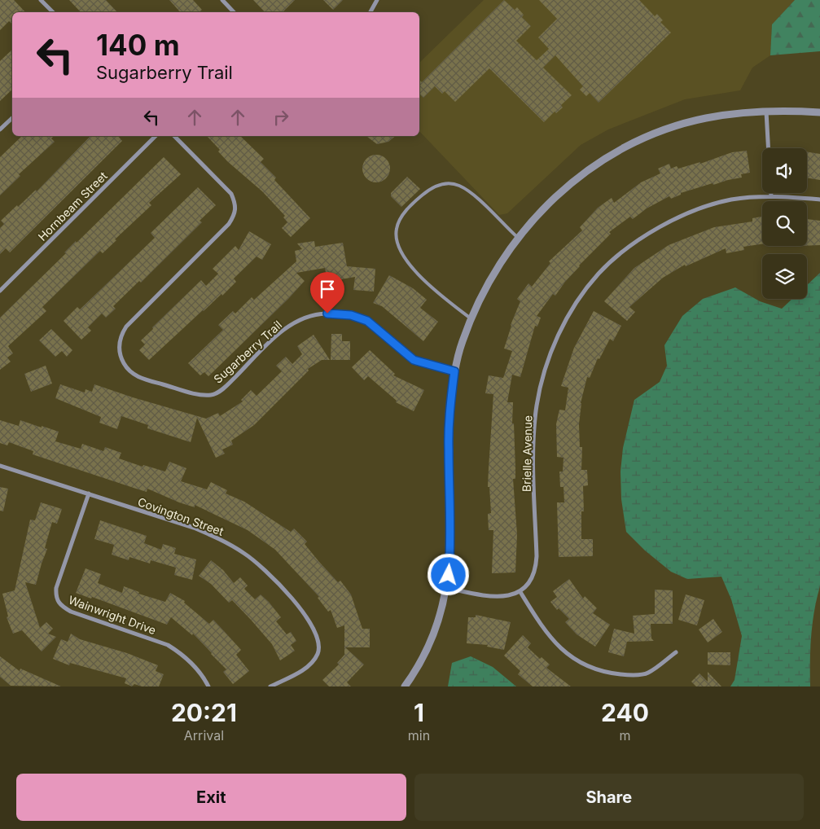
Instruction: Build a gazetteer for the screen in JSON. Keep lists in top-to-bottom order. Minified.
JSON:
{"streets":{"street":["Hornbeam Street","Sugarberry Trail","Brielle Avenue","Covington Street","Wainwright Drive"]},"crossings":[["Covington Street","Wainwright Drive"]],"page":{"turn":["140 m","Sugarberry Trail"],"eta":["20:21","Arrival","1","min","240","m"],"buttons":["Exit","Share"]}}
